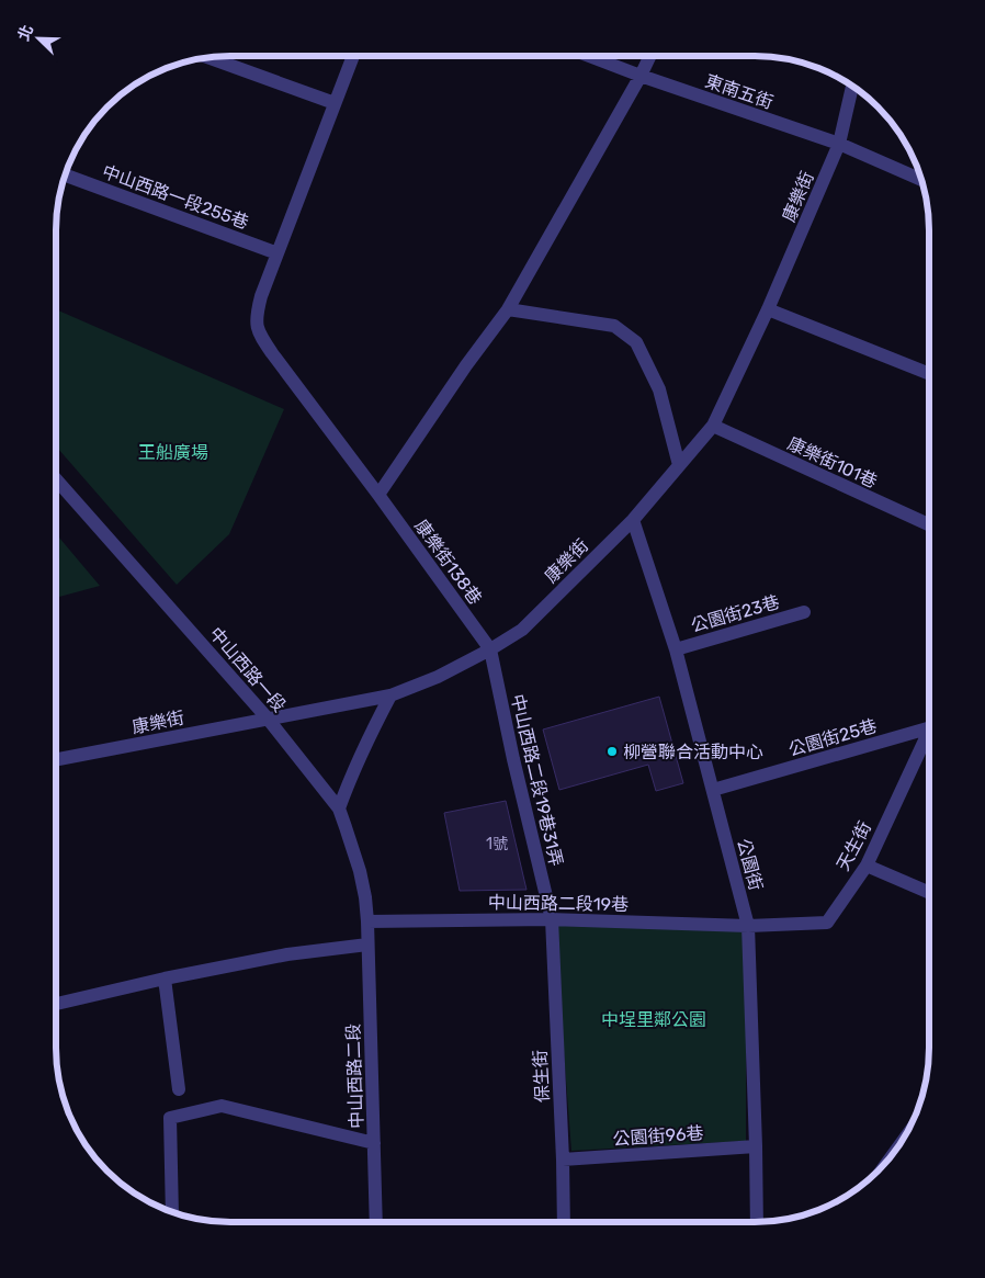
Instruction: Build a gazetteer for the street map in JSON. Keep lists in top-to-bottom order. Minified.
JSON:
{"streets":{"street":["東南五街","中山西路一段255巷","康樂街","康樂街101巷","康樂街138巷","公園街23巷","中山西路一段","公園街25巷","中山西路二段19巷31弄","天生街","公園街","中山西路二段19巷","中山西路二段","保生街","公園街96巷"]},"crossings":[["東南五街","康樂街"],["中山西路一段255巷","康樂街138巷"],["康樂街","康樂街101巷"],["康樂街","康樂街138巷"],["康樂街","中山西路一段"],["康樂街","中山西路二段19巷31弄"],["康樂街","公園街"],["康樂街138巷","中山西路二段19巷31弄"],["公園街23巷","公園街"],["中山西路一段","中山西路二段19巷"],["中山西路一段","中山西路二段"],["公園街25巷","公園街"],["中山西路二段19巷31弄","中山西路二段19巷"],["中山西路二段19巷31弄","保生街"],["天生街","公園街"],["天生街","中山西路二段19巷"],["公園街","中山西路二段19巷"],["公園街","公園街96巷"],["中山西路二段19巷","中山西路二段"],["中山西路二段19巷","保生街"],["保生街","公園街96巷"]],"parks":["王船廣場","中埕里鄰公園"],"places":["柳營聯合活動中心"],"house_numbers":["1號"],"north":"top left"}
